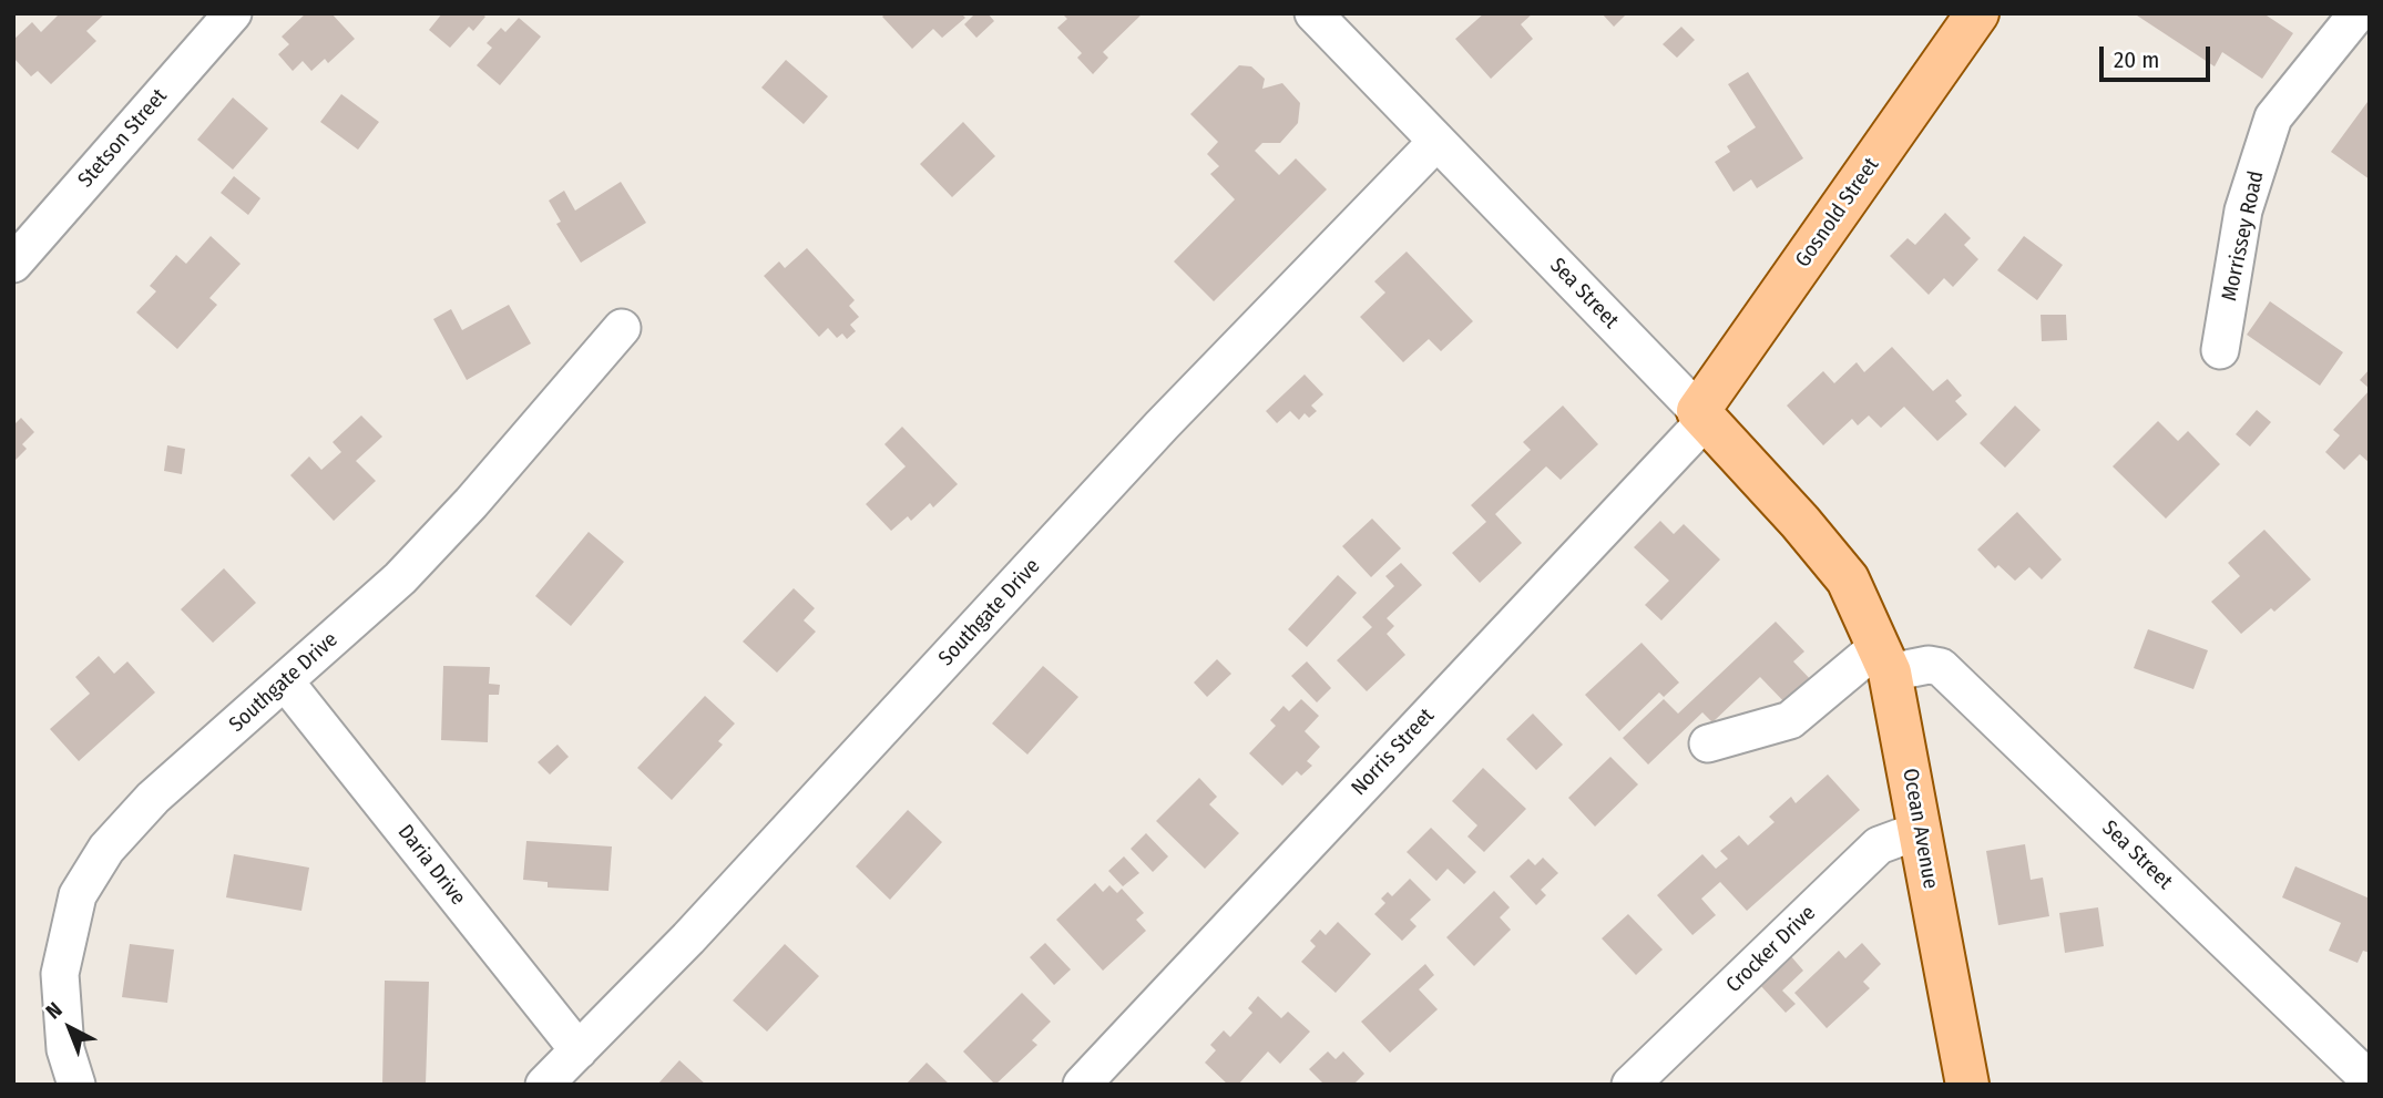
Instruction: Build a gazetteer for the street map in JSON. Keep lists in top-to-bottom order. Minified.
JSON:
{"streets":{"main road":["Gosnold Street","Sea Street","Ocean Avenue"],"street":["Stetson Street","Morrissey Road","Southgate Drive","Norris Street","Daria Drive","Crocker Drive"]},"crossings":[["Gosnold Street","Sea Street"],["Gosnold Street","Norris Street"],["Sea Street","Southgate Drive"],["Sea Street","Norris Street"],["Sea Street","Ocean Avenue"],["Southgate Drive","Daria Drive"],["Ocean Avenue","Crocker Drive"]],"scale_bar":"20 m","north":"top left"}
